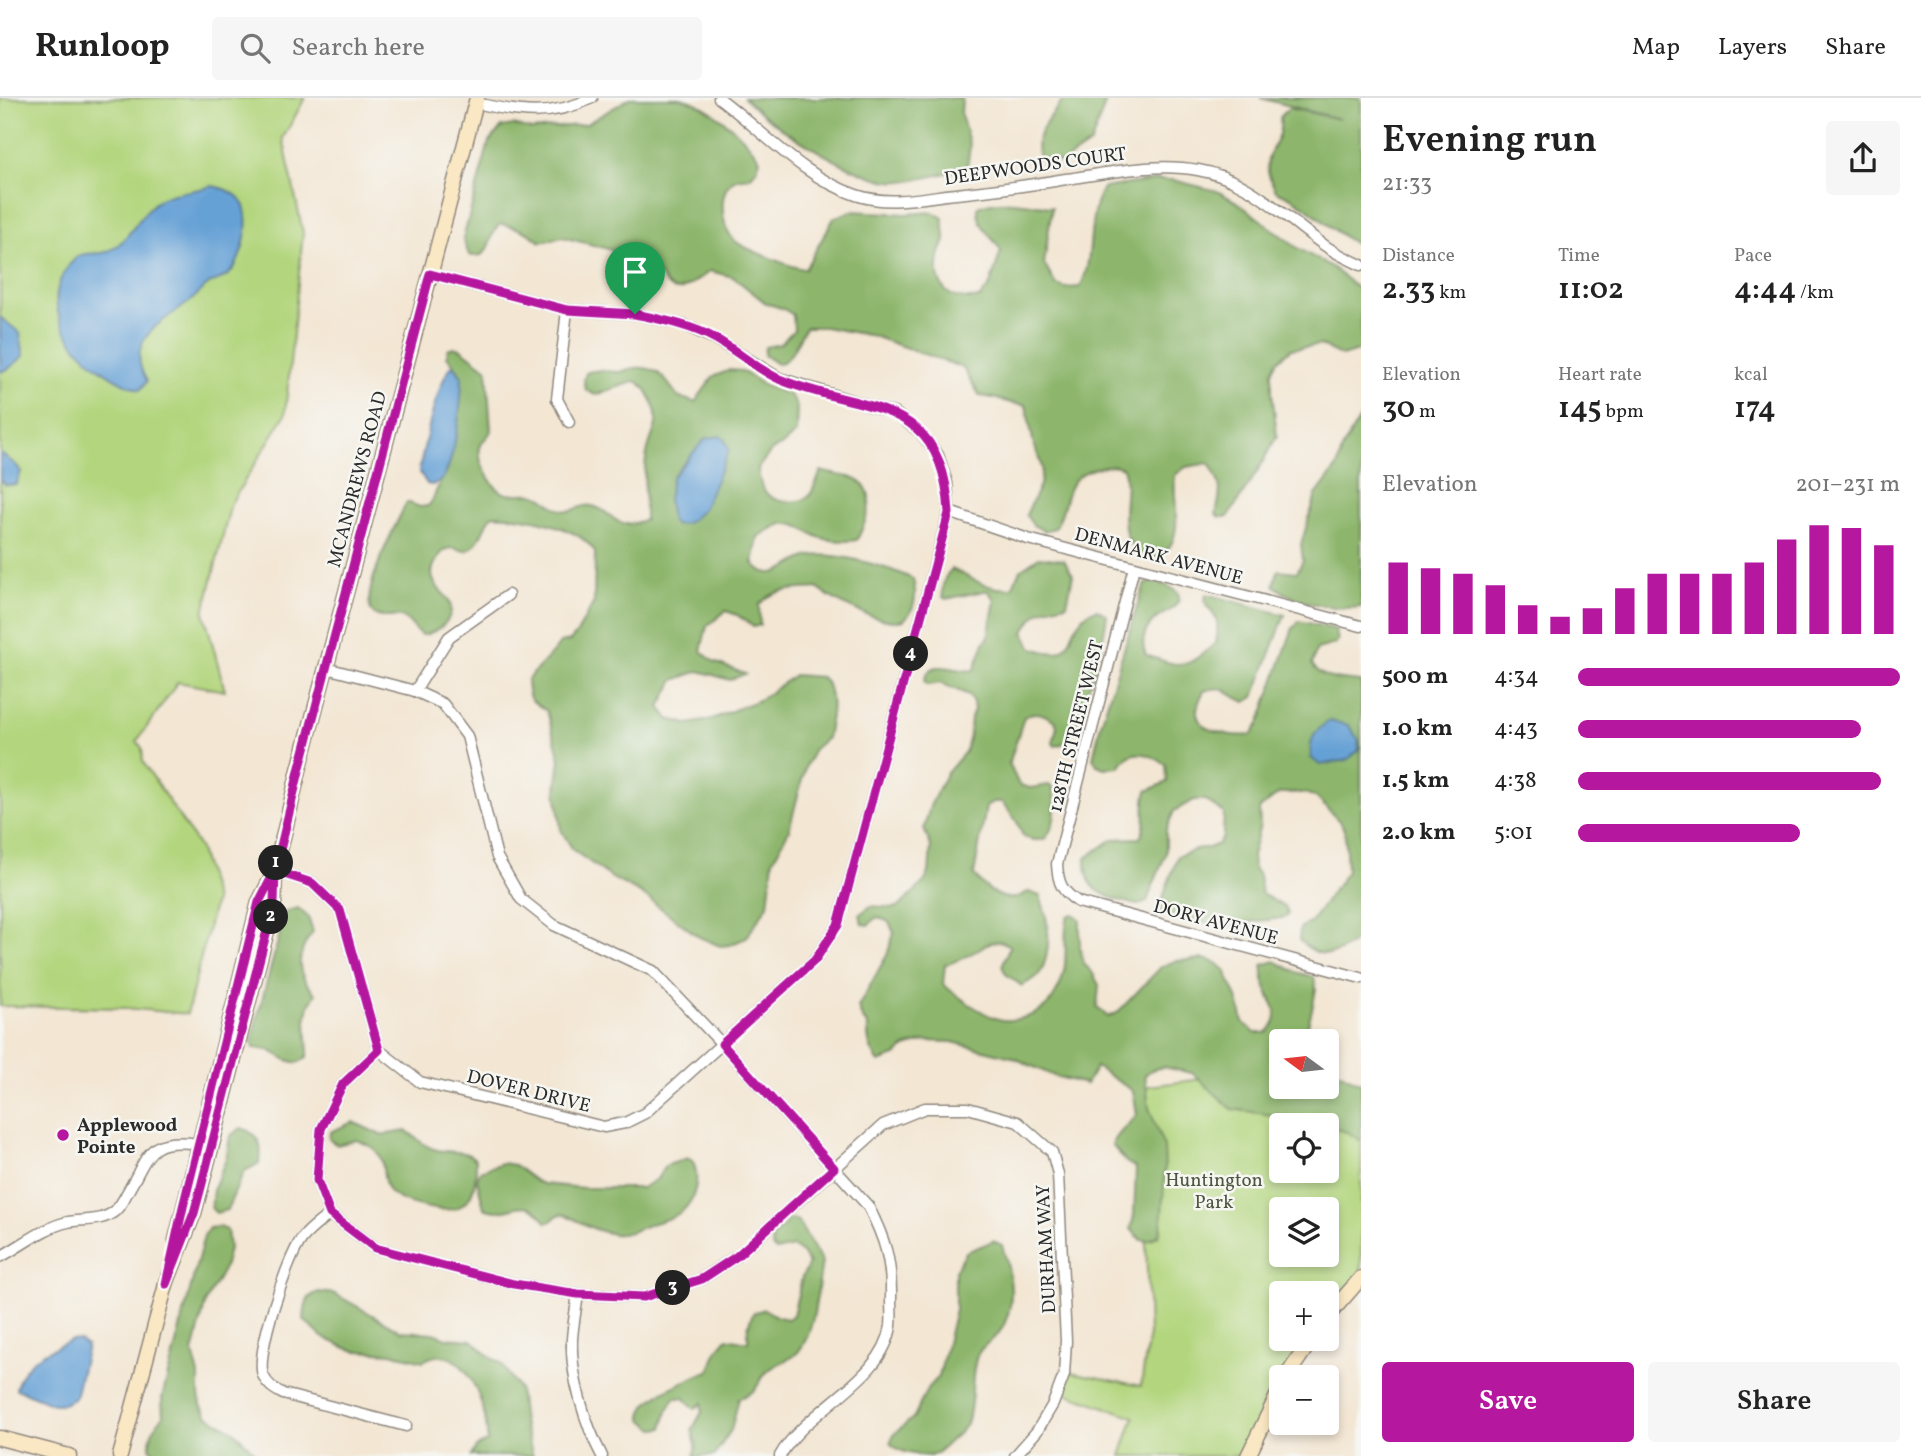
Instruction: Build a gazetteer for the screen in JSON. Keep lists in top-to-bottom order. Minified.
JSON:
{"streets":{"main road":["MCANDREWS ROAD"],"street":["DEEPWOODS COURT","DENMARK AVENUE","128TH STREET WEST","DORY AVENUE","DOVER DRIVE","DURHAM WAY"]},"crossings":[["MCANDREWS ROAD","DOVER DRIVE"],["DENMARK AVENUE","128TH STREET WEST"],["DENMARK AVENUE","DOVER DRIVE"],["128TH STREET WEST","DORY AVENUE"]],"parks":["Huntington Park"],"places":["Applewood Pointe"],"north":"left","page":{"header":"Runloop","search":"Search here","nav":["Map","Layers","Share"],"heading":["Evening run","21:33"],"stats":[["Distance","2.33 km"],["Time","11:02"],["Pace","4:44 /km"],["Elevation","30 m"],["Heart rate","145 bpm"],["kcal","174"]],"chart":["Elevation","201–231 m"],"pins":["4","1","2","3"],"list":[{"name":"500 m","note":"4:34"},{"name":"1.0 km","note":"4:43"},{"name":"1.5 km","note":"4:38"},{"name":"2.0 km","note":"5:01"}],"map_buttons":["+","−"],"buttons":["Save","Share"]}}
